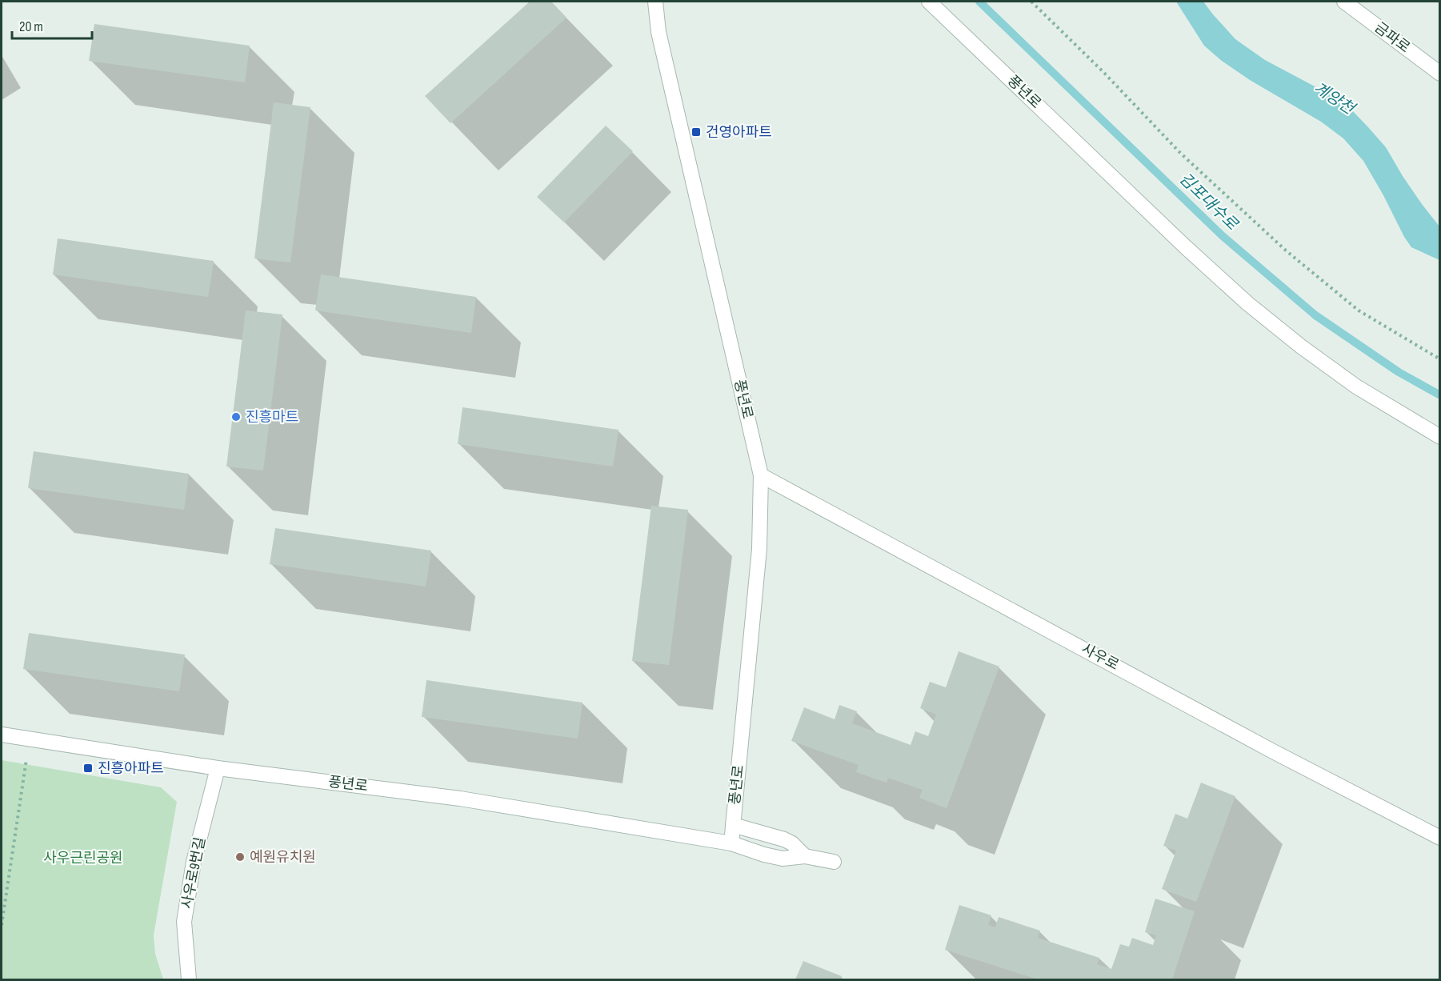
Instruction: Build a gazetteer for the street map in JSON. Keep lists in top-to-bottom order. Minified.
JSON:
{"streets":{"street":["금파로","풍년로","사우로","사우로9번길"]},"crossings":[["풍년로","사우로"],["풍년로","사우로9번길"]],"water":["계양천","김포대수로"],"parks":["사우근린공원"],"places":{"transit":["건영아파트","진흥아파트"],"other":["진흥마트","예원유치원"]},"scale_bar":"20 m"}
